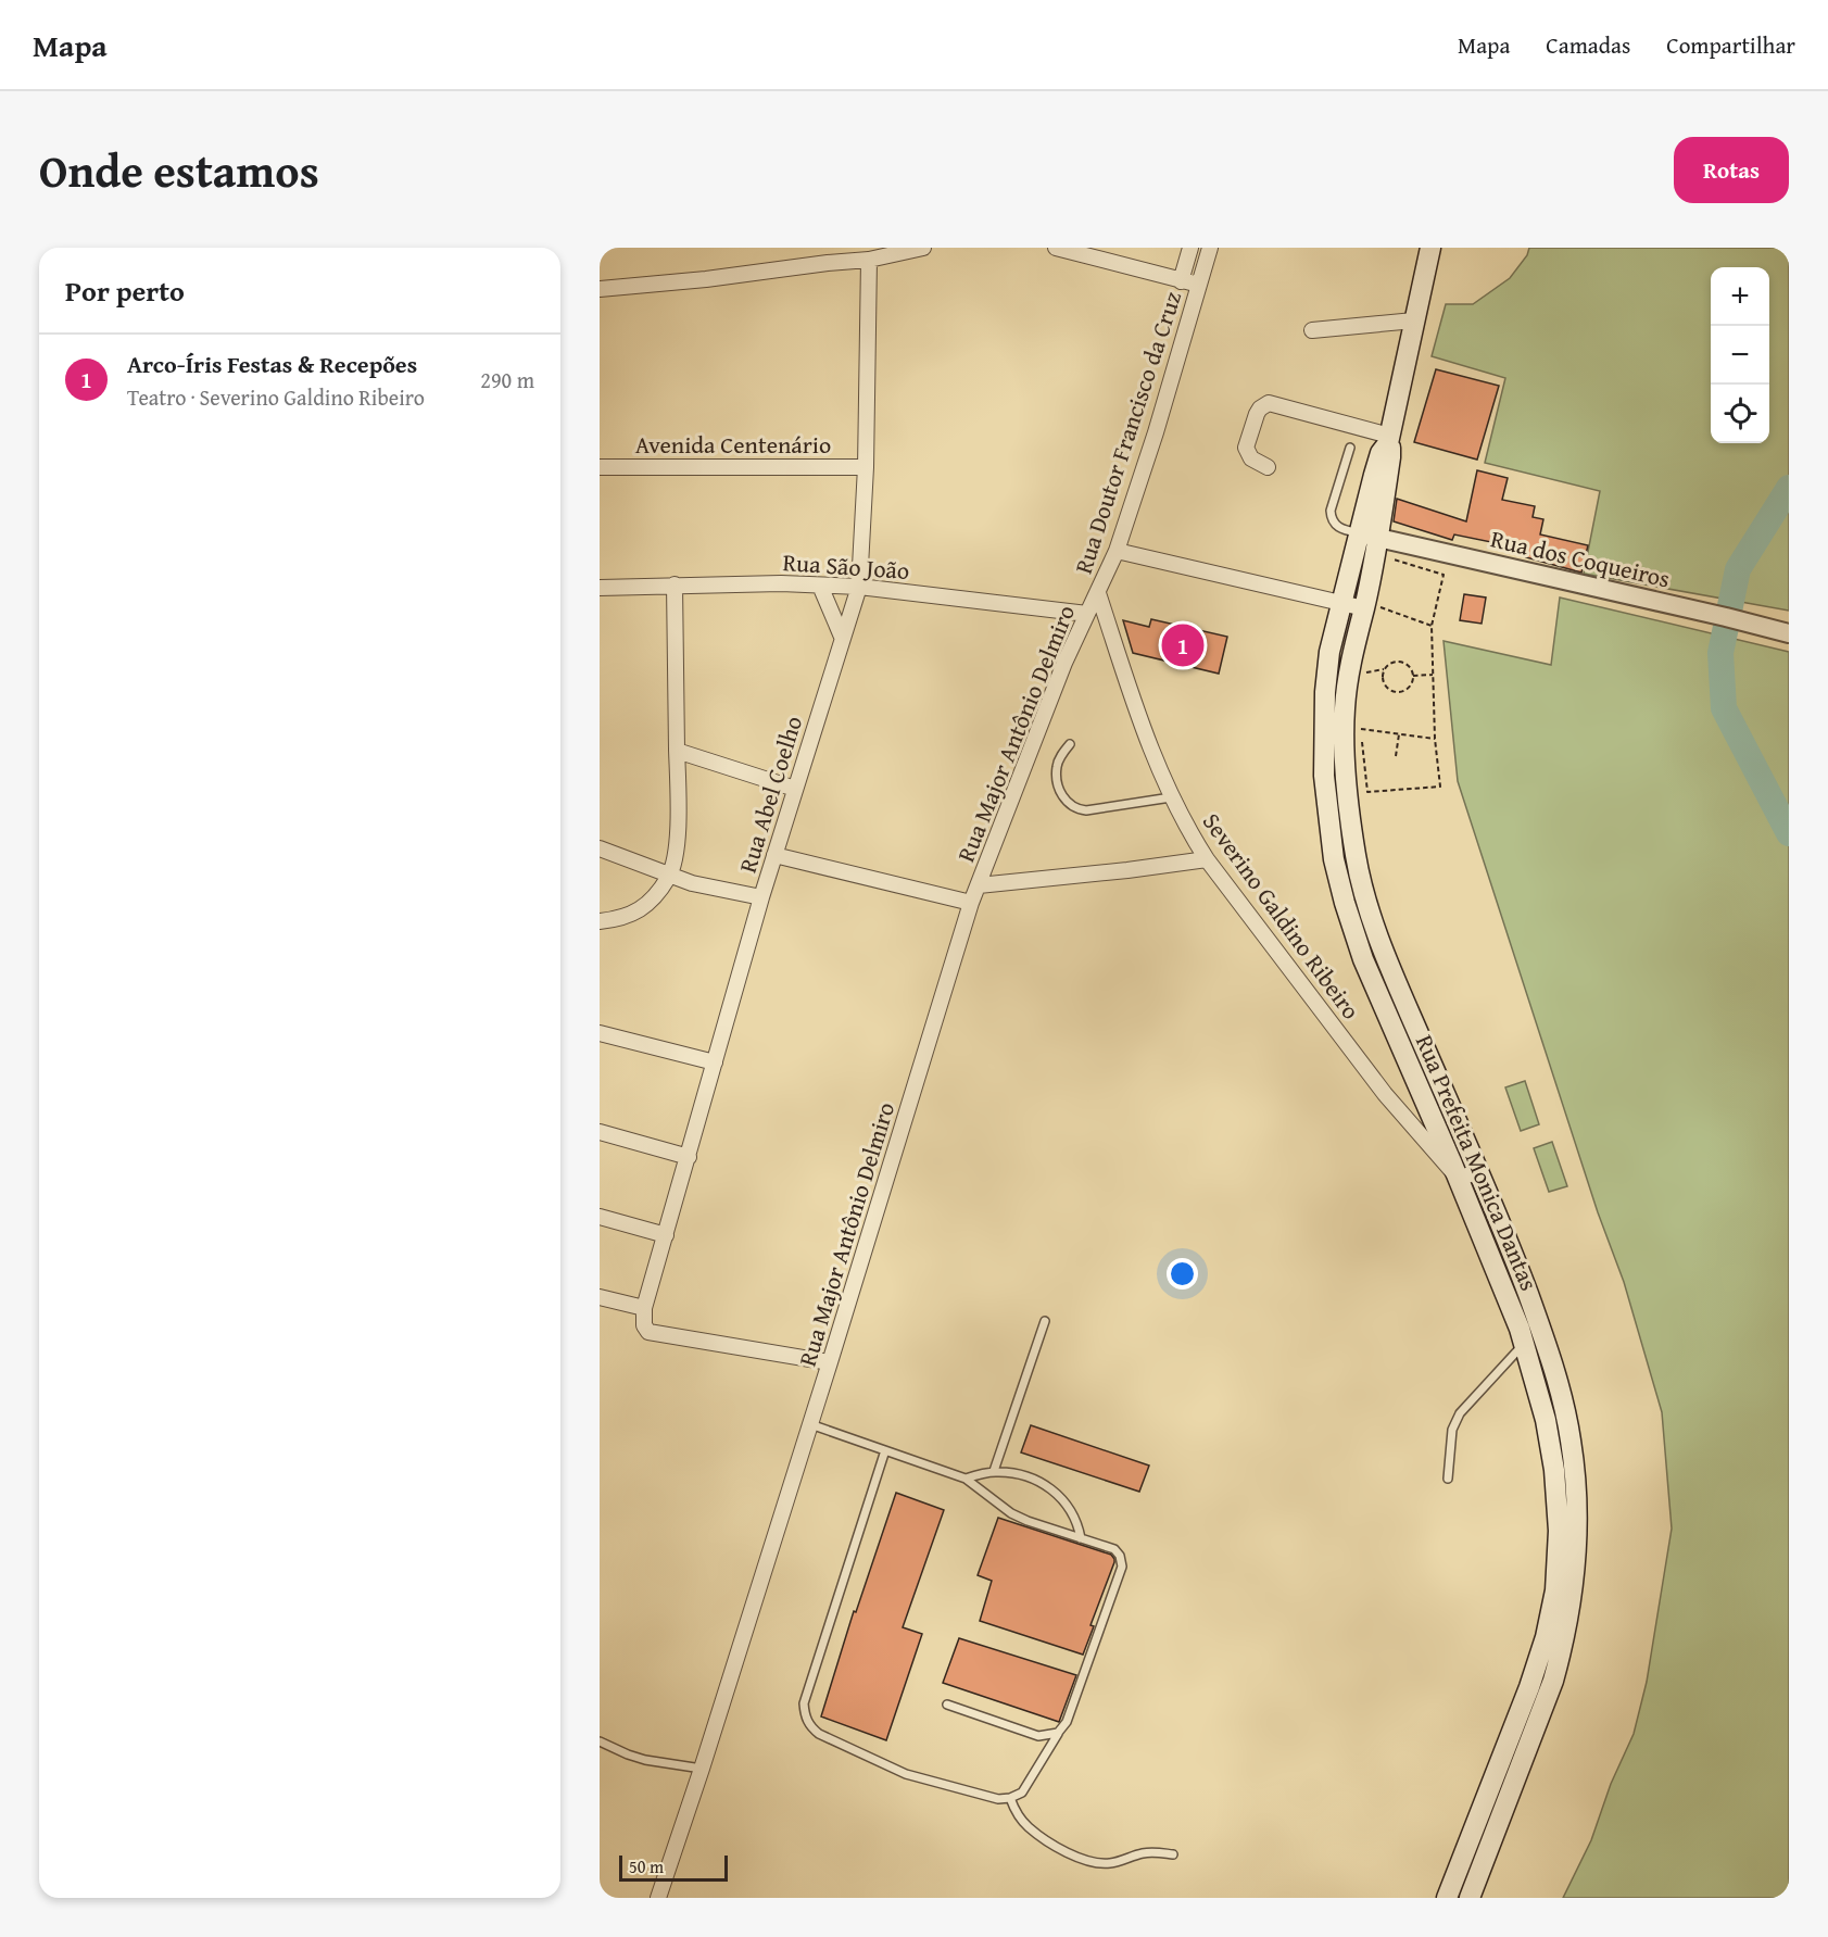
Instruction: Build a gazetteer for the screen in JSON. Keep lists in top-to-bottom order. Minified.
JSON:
{"streets":{"main road":["Rua Prefeita Monica Dantas"],"street":["Rua Doutor Francisco da Cruz","Avenida Centenário","Rua dos Coqueiros","Rua São João","Rua Major Antônio Delmiro","Rua Abel Coelho","Severino Galdino Ribeiro"]},"crossings":[["Rua Doutor Francisco da Cruz","Rua Major Antônio Delmiro"],["Rua Doutor Francisco da Cruz","Severino Galdino Ribeiro"],["Avenida Centenário","Rua Abel Coelho"],["Rua dos Coqueiros","Rua Prefeita Monica Dantas"],["Rua São João","Rua Major Antônio Delmiro"],["Rua São João","Rua Abel Coelho"],["Rua Major Antônio Delmiro","Rua Abel Coelho"],["Rua Major Antônio Delmiro","Severino Galdino Ribeiro"],["Severino Galdino Ribeiro","Rua Prefeita Monica Dantas"]],"scale_bar":"50 m","page":{"header":"Mapa","nav":["Mapa","Camadas","Compartilhar"],"title":"Onde estamos","buttons":"Rotas","heading":"Por perto","map_buttons":["+","−"],"list":[{"mark":"1","name":"Arco-Íris Festas & Recepões","note":"Teatro · Severino Galdino Ribeiro","value":"290 m"}],"pins":"1","scale":"50 m"}}
